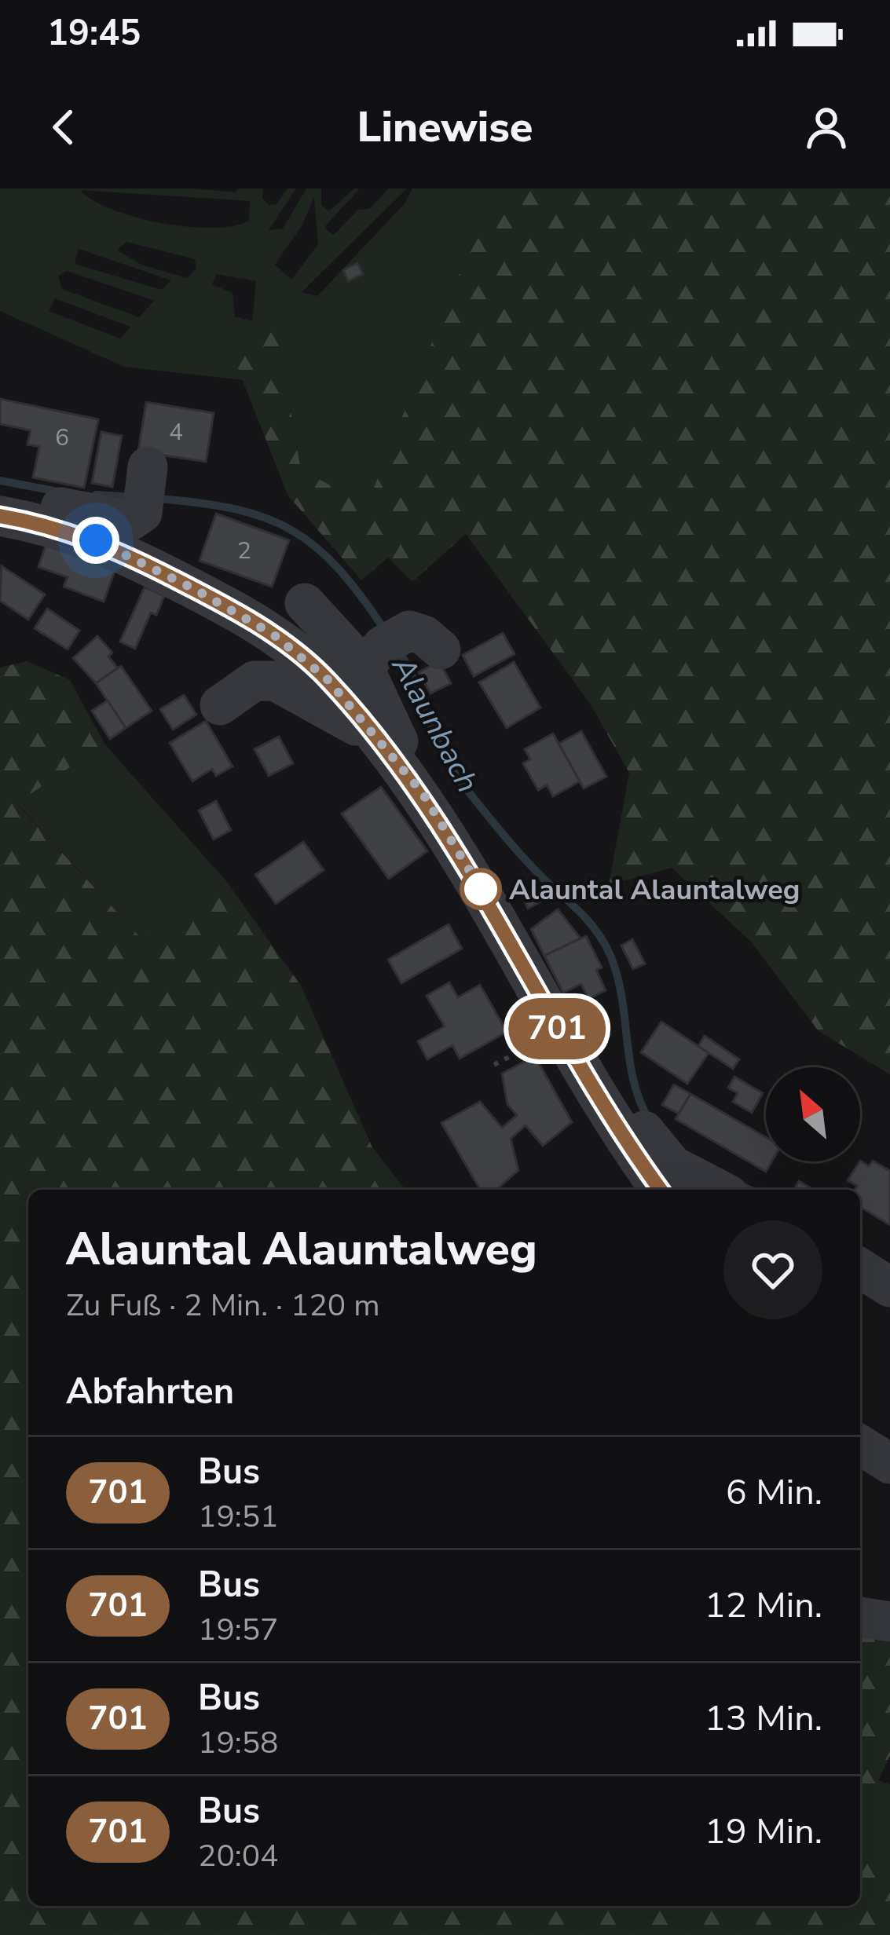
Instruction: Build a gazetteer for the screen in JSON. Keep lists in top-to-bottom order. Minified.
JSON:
{"water":["Alaunbach"],"places":["Alauntal Alauntalweg"],"lines":["bus line 701"],"house_numbers":["4","6","2"],"north":"top left","page":{"status":"19:45","header":"Linewise","on_map":"701","heading":[["Alauntal Alauntalweg","Zu Fuß · 2 Min. · 120 m"],"Abfahrten"],"list":[{"mark":"701","name":"Bus","note":"19:51","value":"6 Min."},{"mark":"701","name":"Bus","note":"19:57","value":"12 Min."},{"mark":"701","name":"Bus","note":"19:58","value":"13 Min."},{"mark":"701","name":"Bus","note":"20:04","value":"19 Min."}]}}
